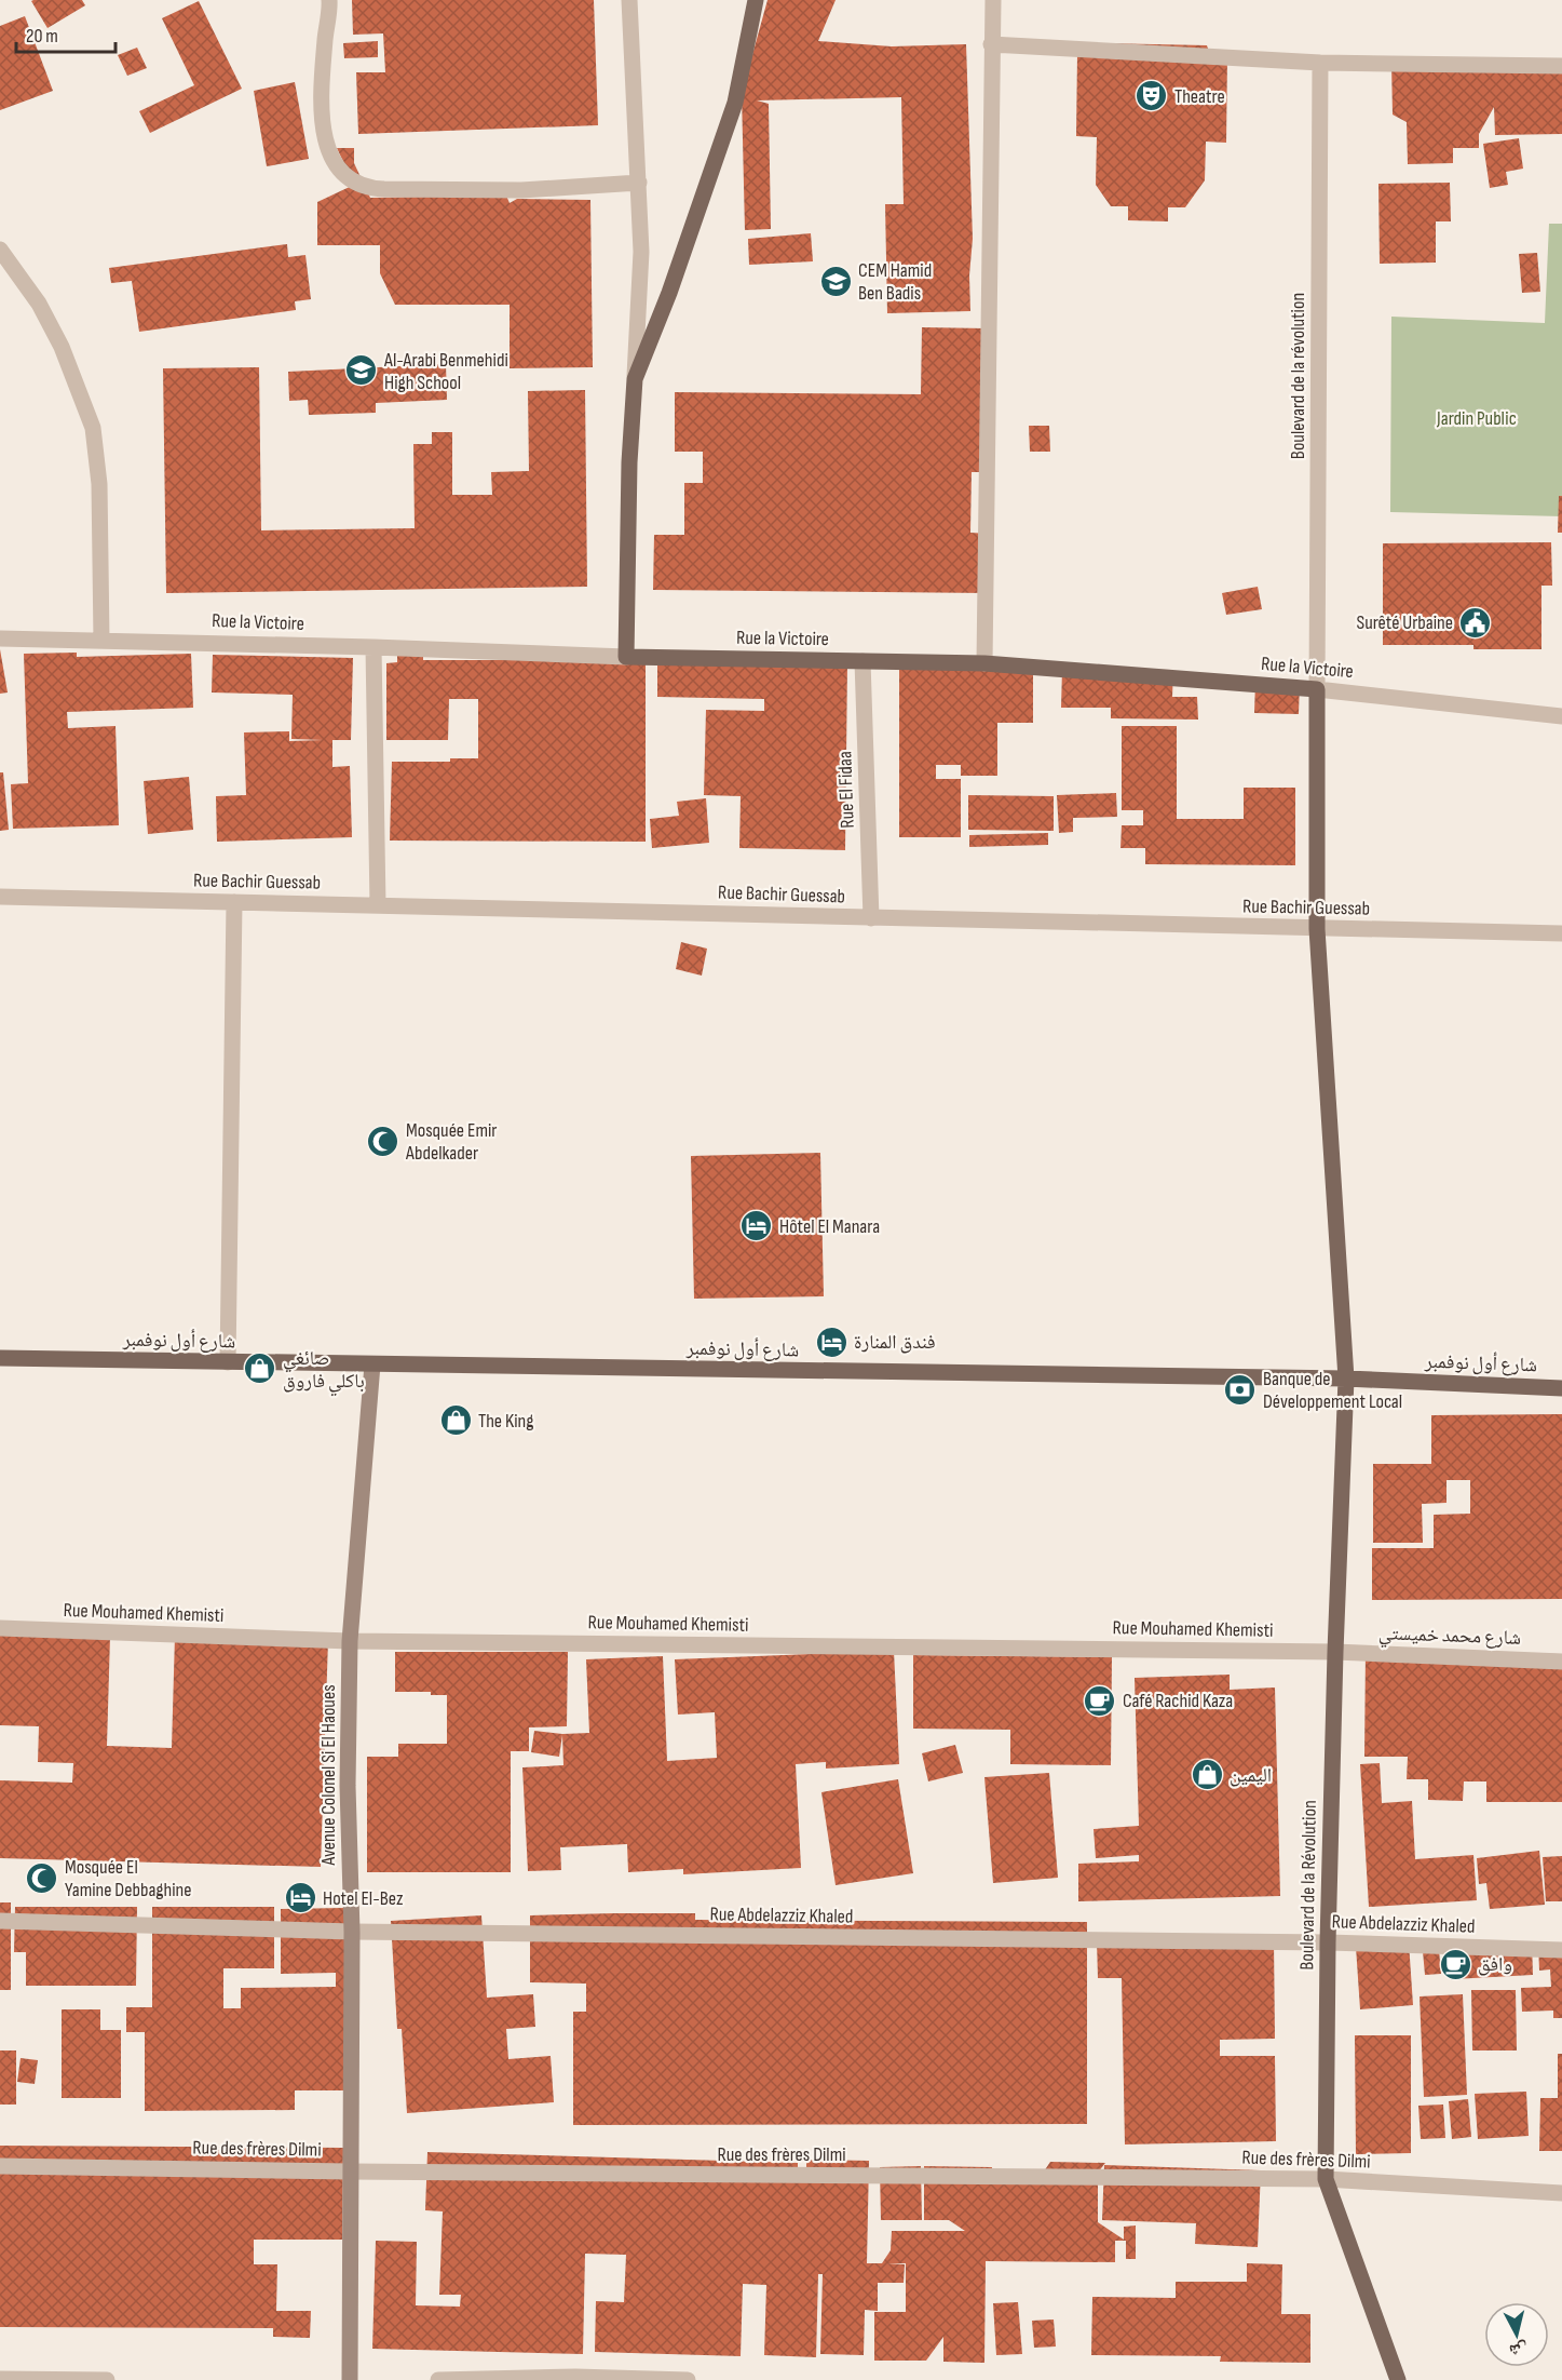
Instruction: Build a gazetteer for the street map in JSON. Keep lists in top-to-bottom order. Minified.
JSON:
{"streets":{"main road":["Rue la Victoire","شارع أول نوفمبر","Avenue Colonel Si El Haoues","Boulevard de la Révolution"],"street":["Boulevard de la révolution","Rue El Fidaa","Rue Bachir Guessab","Rue Mouhamed Khemisti","شارع محمد خميستي","Rue Abdelazziz Khaled","Rue des frères Dilmi"]},"crossings":[["Boulevard de la révolution","Rue la Victoire"],["Boulevard de la révolution","Boulevard de la Révolution"],["Rue la Victoire","Rue El Fidaa"],["Rue la Victoire","Boulevard de la Révolution"],["Rue El Fidaa","Rue Bachir Guessab"],["Rue Bachir Guessab","Boulevard de la Révolution"],["شارع أول نوفمبر","Avenue Colonel Si El Haoues"],["شارع أول نوفمبر","Boulevard de la Révolution"],["Rue Mouhamed Khemisti","شارع محمد خميستي"],["Rue Mouhamed Khemisti","Avenue Colonel Si El Haoues"],["Rue Mouhamed Khemisti","Boulevard de la Révolution"],["شارع محمد خميستي","Boulevard de la Révolution"],["Avenue Colonel Si El Haoues","Rue Abdelazziz Khaled"],["Avenue Colonel Si El Haoues","Rue des frères Dilmi"],["Boulevard de la Révolution","Rue Abdelazziz Khaled"],["Boulevard de la Révolution","Rue des frères Dilmi"]],"parks":["Jardin Public"],"places":{"theatre":["Theatre"],"school or university":["CEM Hamid Ben Badis","Al-Arabi Benmehidi High School"],"public building":["Surêté Urbaine"],"mosque":["Mosquée Emir Abdelkader","Mosquée El Yamine Debbaghine"],"hotel":["Hôtel El Manara","فندق المنارة","Hotel El-Bez"],"shop":["صائغي باكلي فاروق","The King","اليمين"],"bank":["Banque de Développement Local"],"cafe":["Café Rachid Kaza","وافق"]},"scale_bar":"20 m","north":"bottom"}
